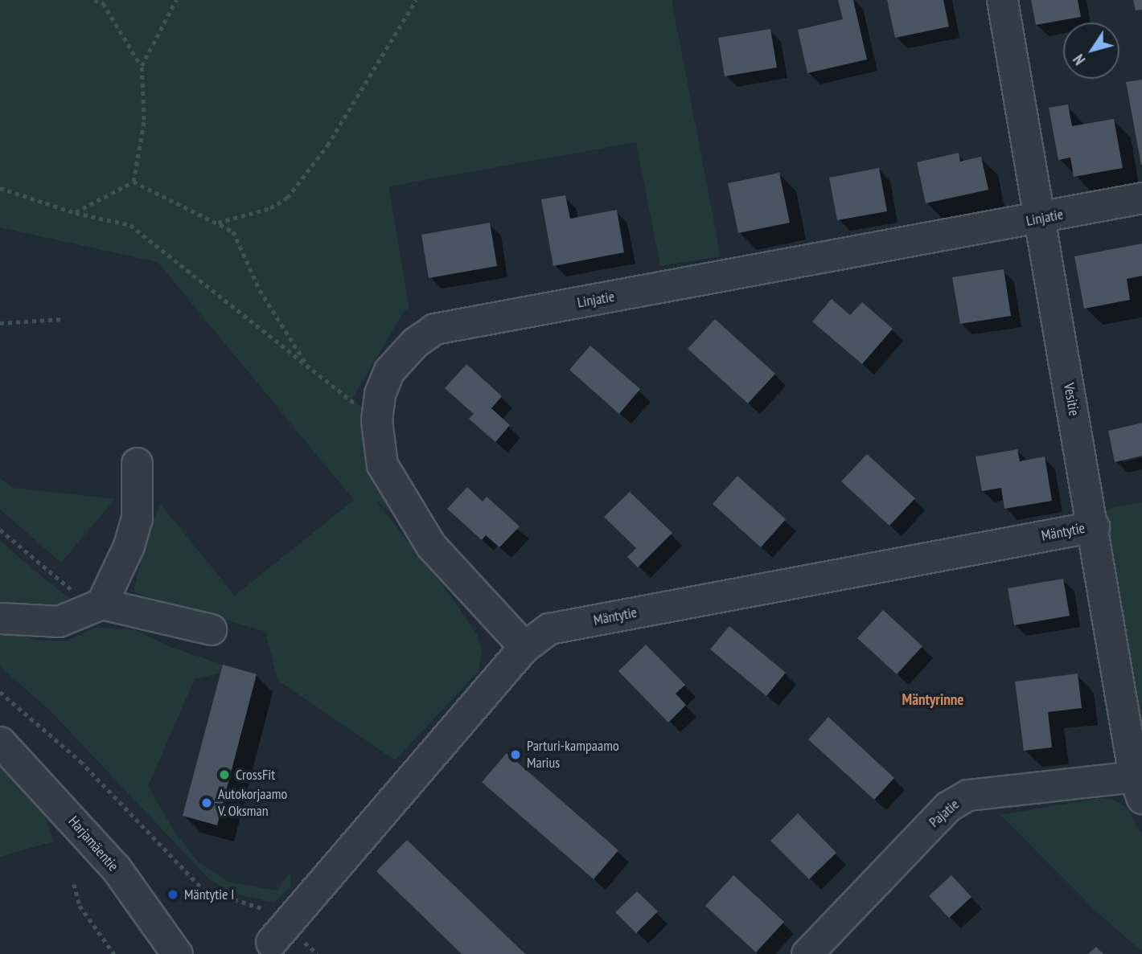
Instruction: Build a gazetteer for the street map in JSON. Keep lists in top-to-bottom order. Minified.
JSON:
{"streets":{"street":["Linjatie","Vesitie","Mäntytie","Pajatie","Harjamäentie"]},"crossings":[["Linjatie","Vesitie"],["Linjatie","Mäntytie"],["Vesitie","Mäntytie"],["Vesitie","Pajatie"]],"districts":["Mäntyrinne"],"places":["Parturi-kampaamo Marius","CrossFit","Autokorjaamo V. Oksman","Mäntytie I"],"north":"bottom left"}
